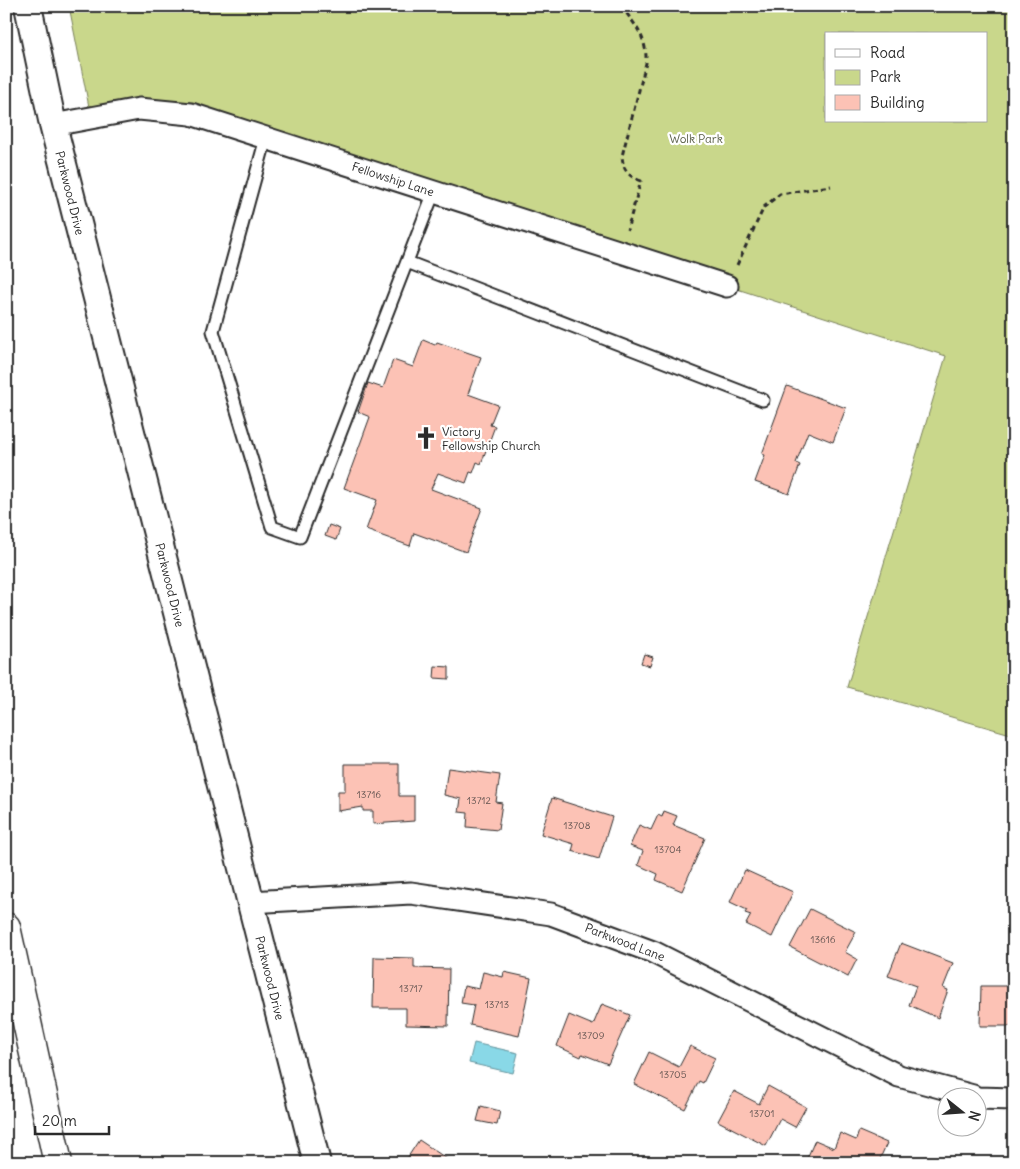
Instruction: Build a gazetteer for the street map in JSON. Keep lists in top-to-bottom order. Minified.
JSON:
{"streets":{"street":["Fellowship Lane","Parkwood Drive","Parkwood Lane"]},"crossings":[["Fellowship Lane","Parkwood Drive"],["Parkwood Drive","Parkwood Lane"]],"parks":["Wolk Park"],"places":{"church":["Victory Fellowship Church"]},"house_numbers":["13716","13712","13708","13704","13616","13717","13713","13709","13705","13701"],"legend":["Road","Park","Building"],"scale_bar":"20 m","north":"right"}
